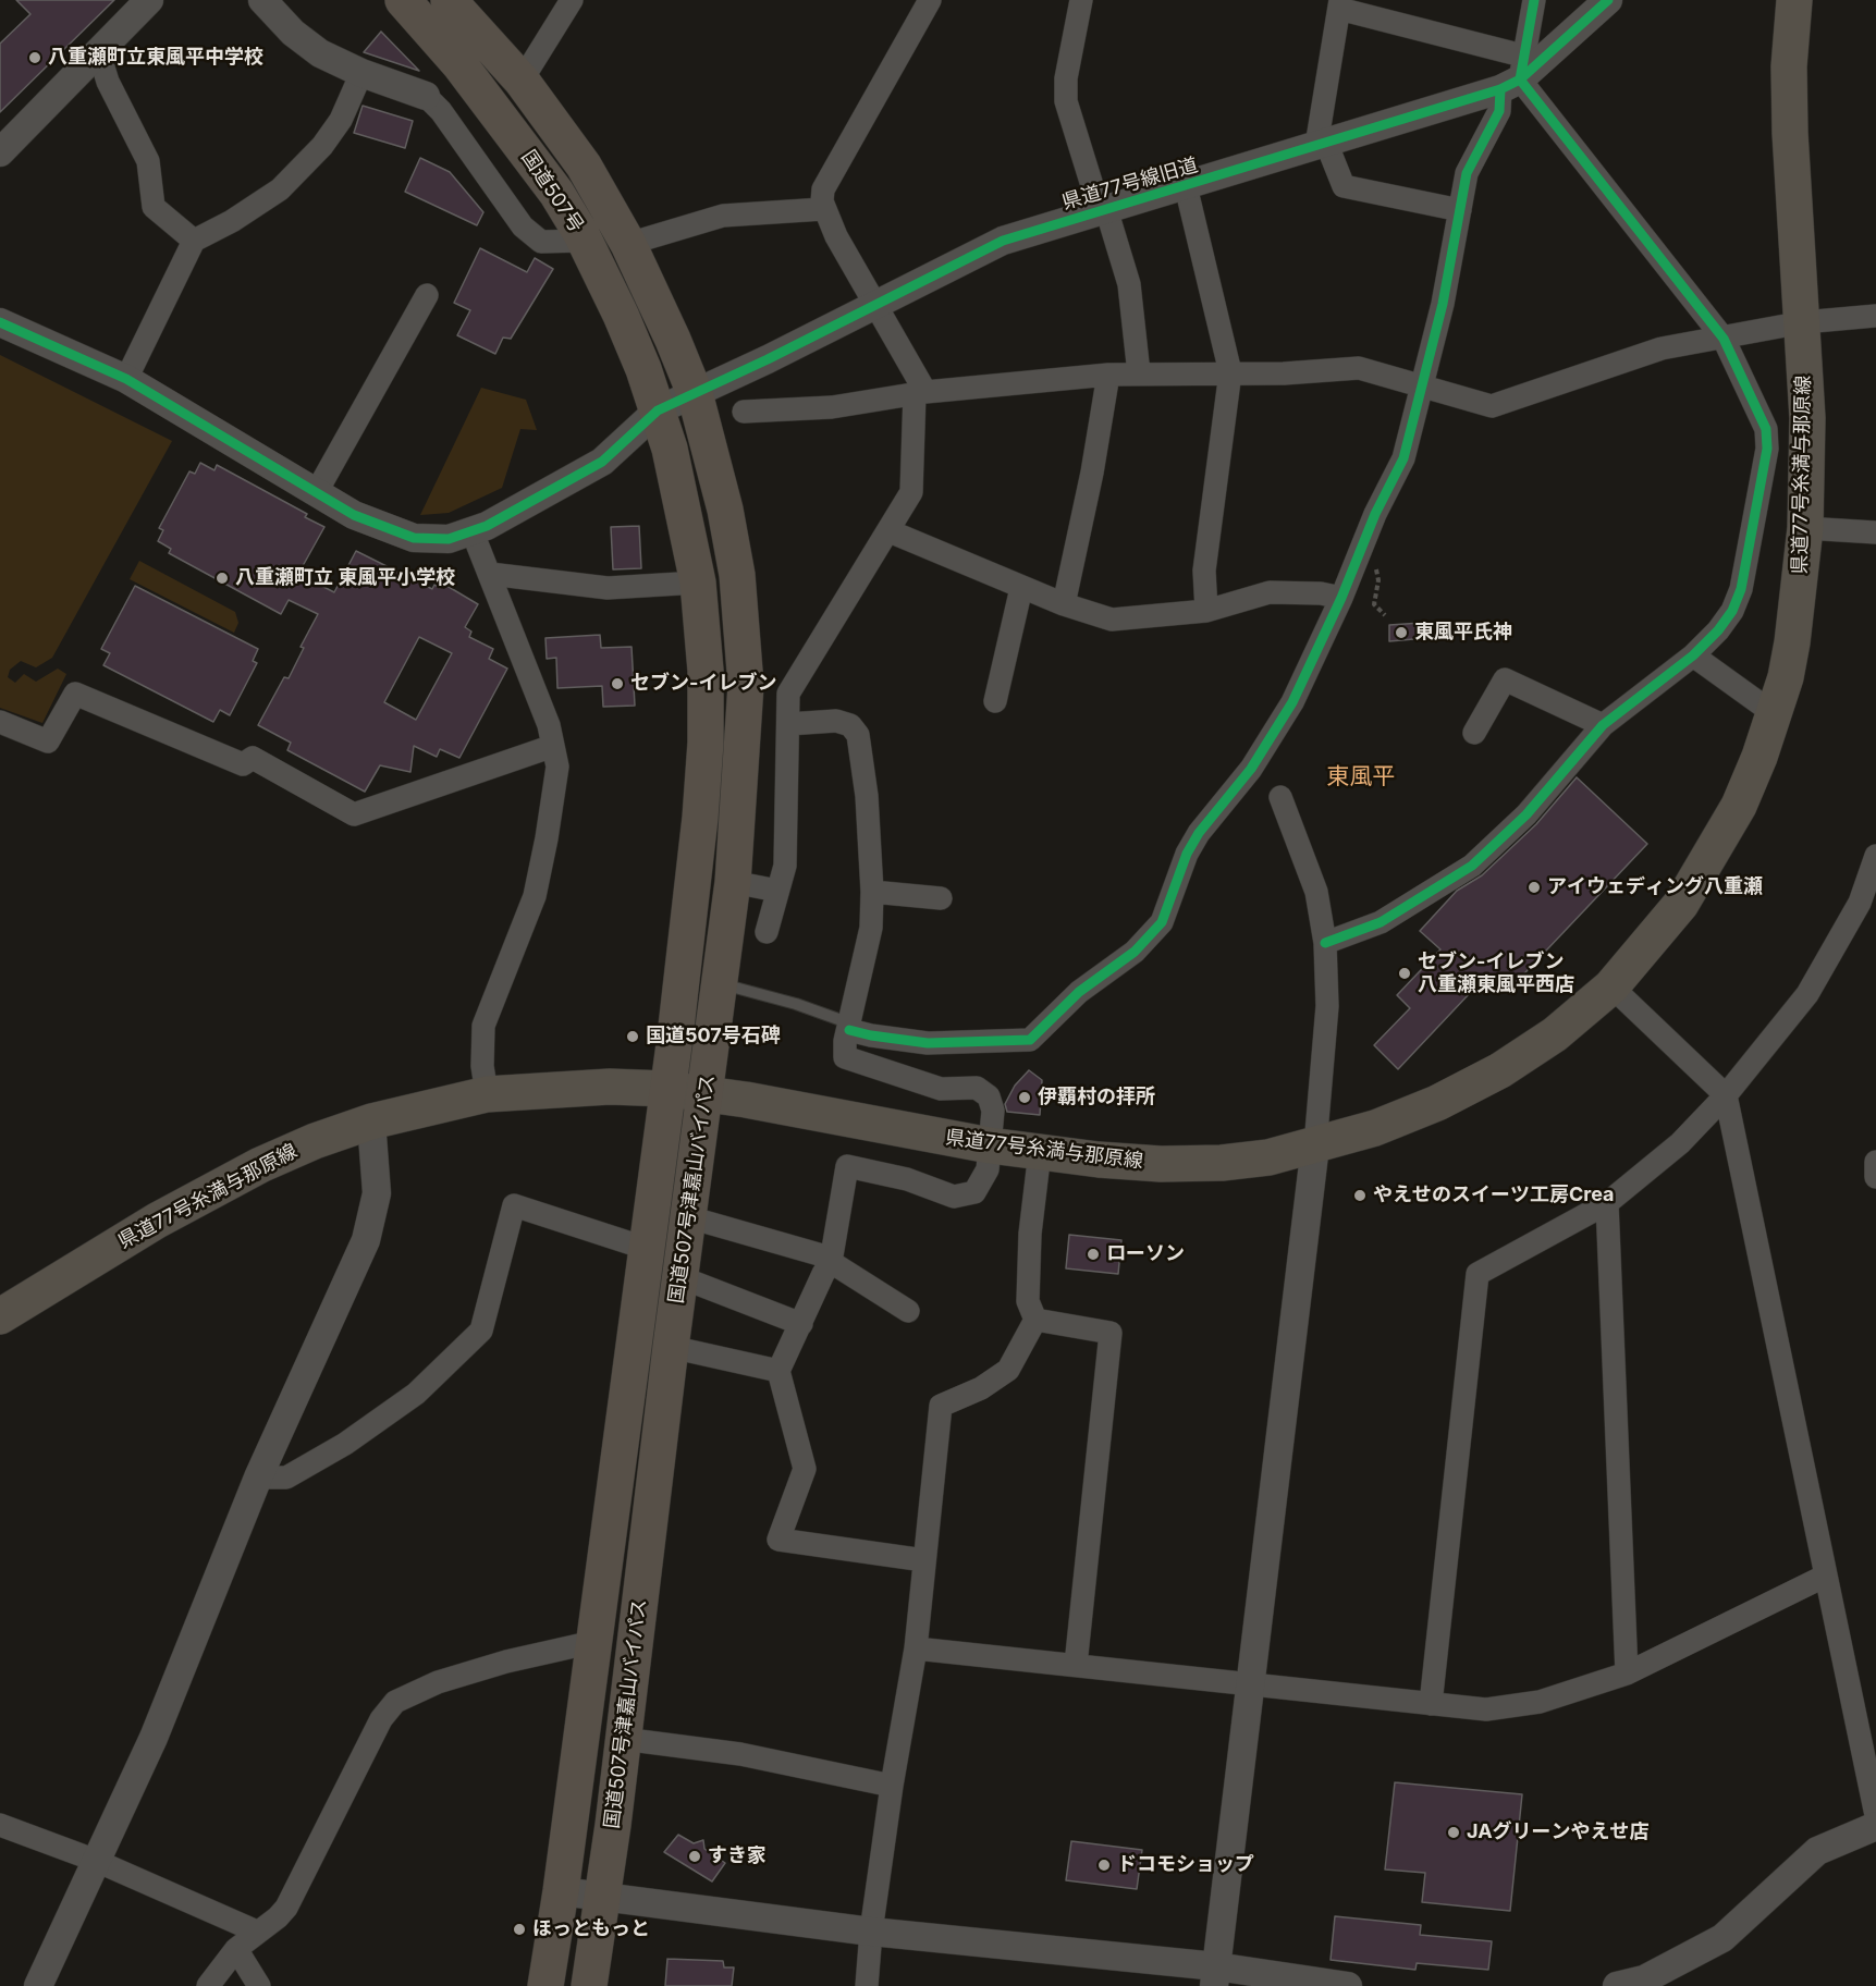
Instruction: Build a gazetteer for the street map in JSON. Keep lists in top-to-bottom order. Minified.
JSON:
{"streets":{"highway":["国道507号","国道507号津嘉山バイパス"],"main road":["県道77号糸満与那原線"],"street":["県道77号線旧道"]},"crossings":[["県道77号線旧道","国道507号"],["県道77号線旧道","国道507号津嘉山バイパス"],["国道507号","国道507号津嘉山バイパス"],["県道77号糸満与那原線","国道507号津嘉山バイパス"]],"districts":["東風平"],"places":["八重瀬町立東風平中学校","八重瀬町立 東風平小学校","東風平氏神","セブン-イレブン","アイウェディング八重瀬","セブン-イレブン 八重瀬東風平西店","国道507号石碑","伊覇村の拝所","やえせのスイーツ工房Crea","ローソン","JAグリーンやえせ店","すき家","ドコモショップ","ほっともっと"]}
